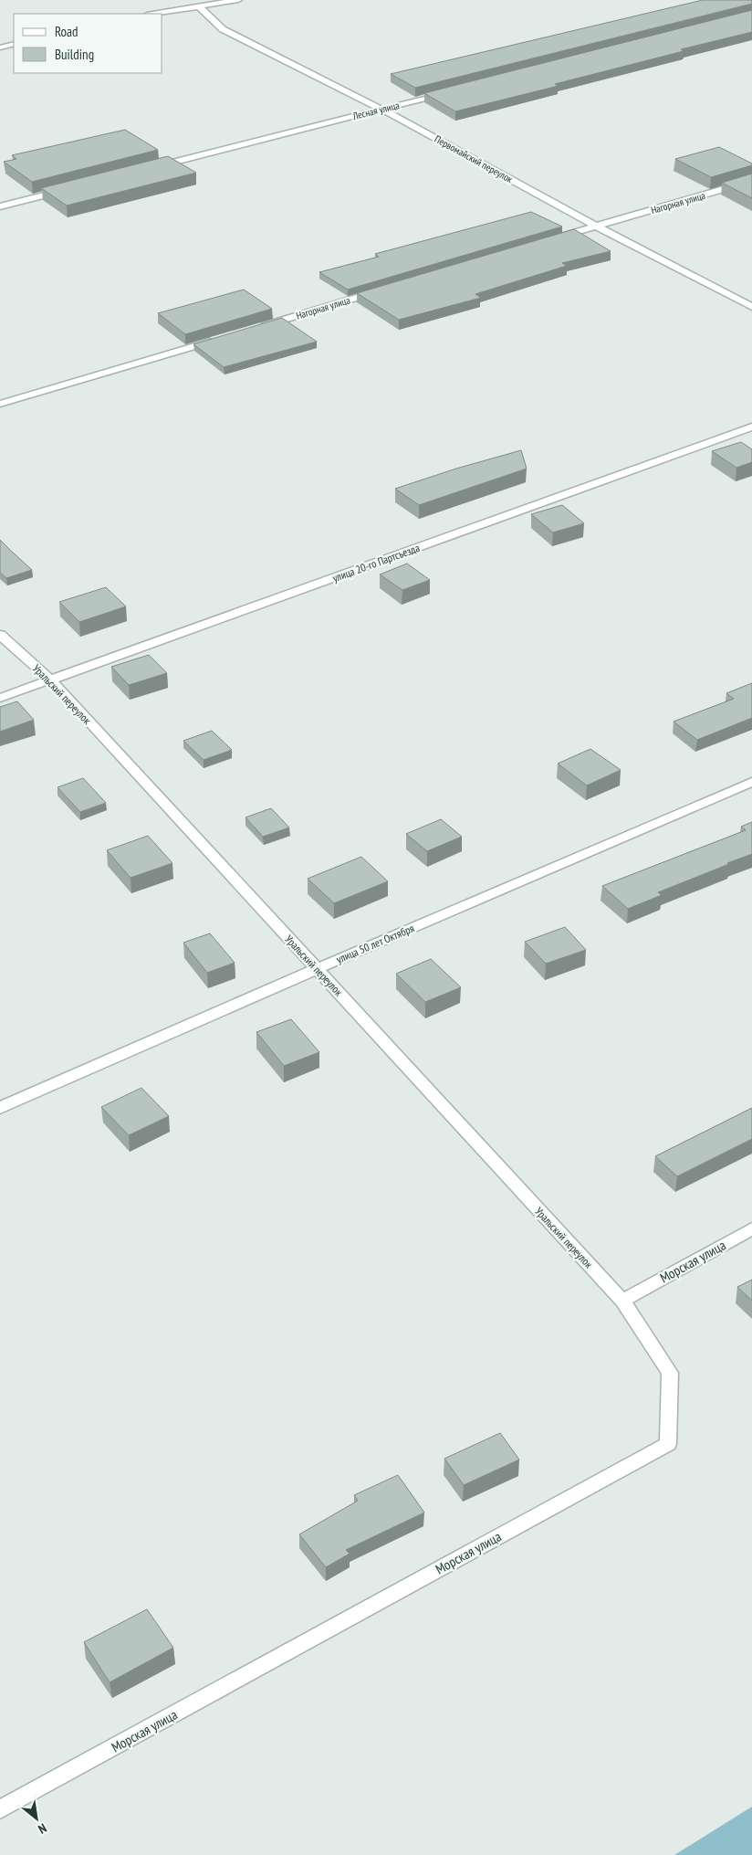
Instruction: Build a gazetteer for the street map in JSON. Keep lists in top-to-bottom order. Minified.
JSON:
{"streets":{"street":["Лесная улица","Первомайский переулок","Нагорная улица","улица 20-го Партсъезда","Уральский переулок","улица 50 лет Октября","Морская улица"]},"crossings":[["Лесная улица","Первомайский переулок"],["Первомайский переулок","Нагорная улица"],["улица 20-го Партсъезда","Уральский переулок"],["Уральский переулок","улица 50 лет Октября"],["Уральский переулок","Морская улица"]],"legend":["Road","Building"],"north":"bottom right"}
